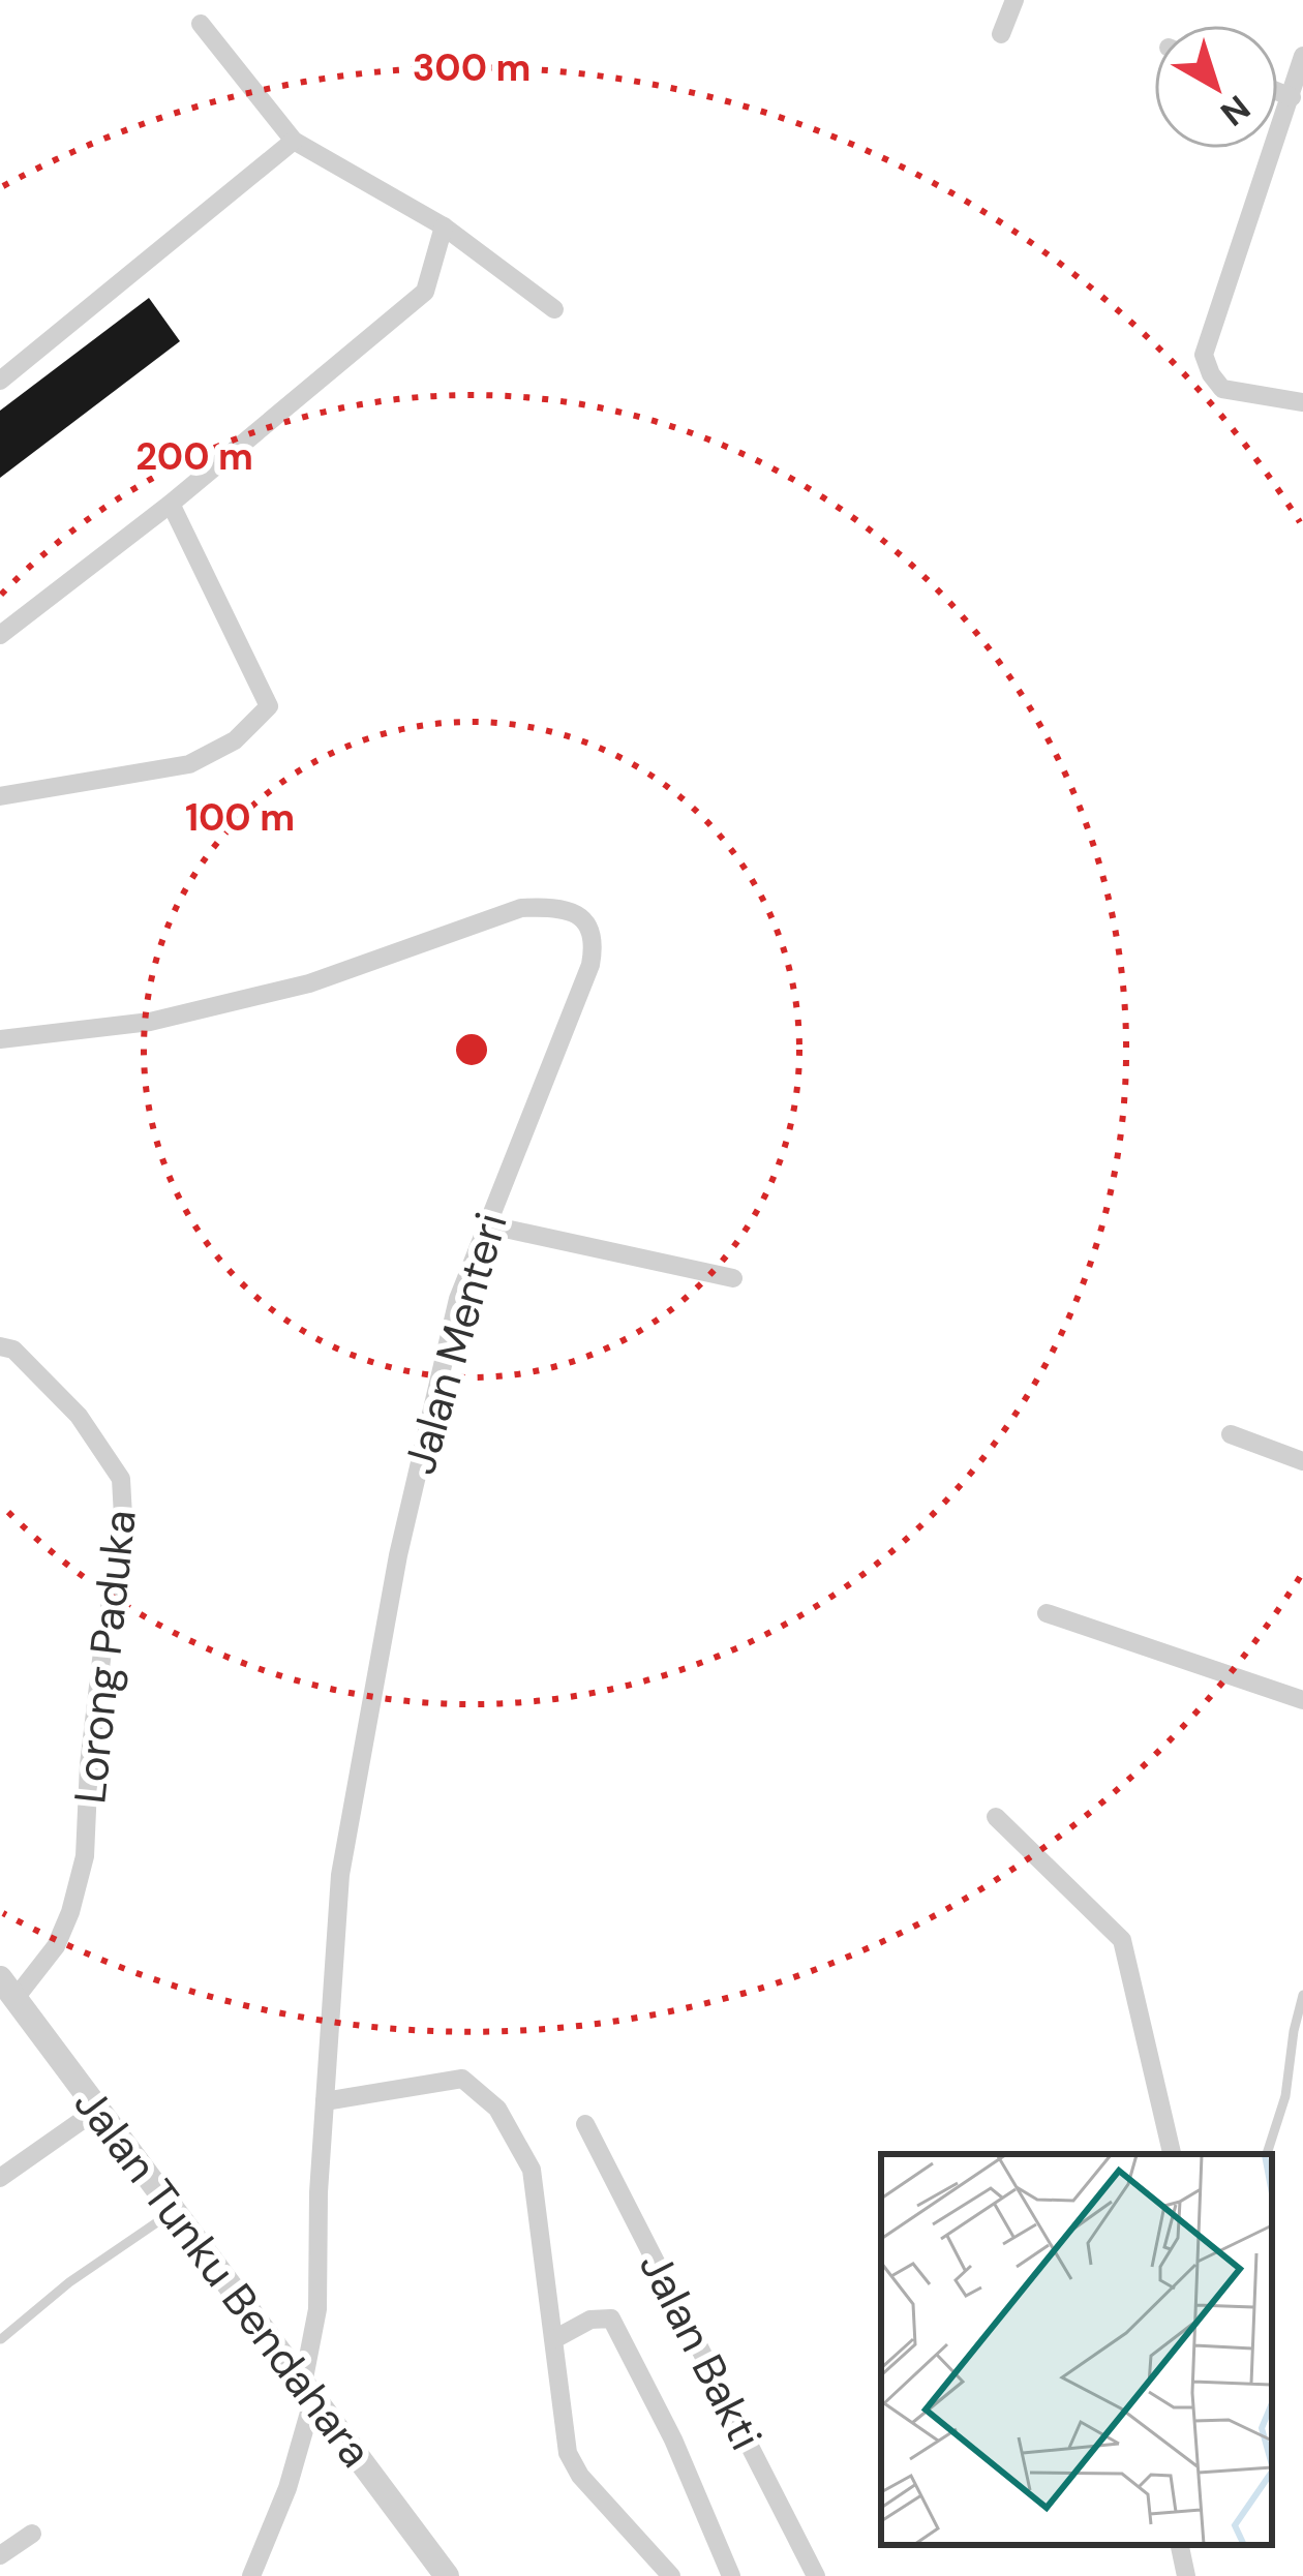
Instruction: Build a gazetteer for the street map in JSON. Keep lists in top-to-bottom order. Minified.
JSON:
{"streets":{"street":["Jalan Menteri","Lorong Paduka","Jalan Tunku Bendahara","Jalan Bakti"]},"crossings":[["Jalan Menteri","Jalan Tunku Bendahara"],["Lorong Paduka","Jalan Tunku Bendahara"]],"north":"bottom right","rings":["300 m","200 m","100 m"]}
